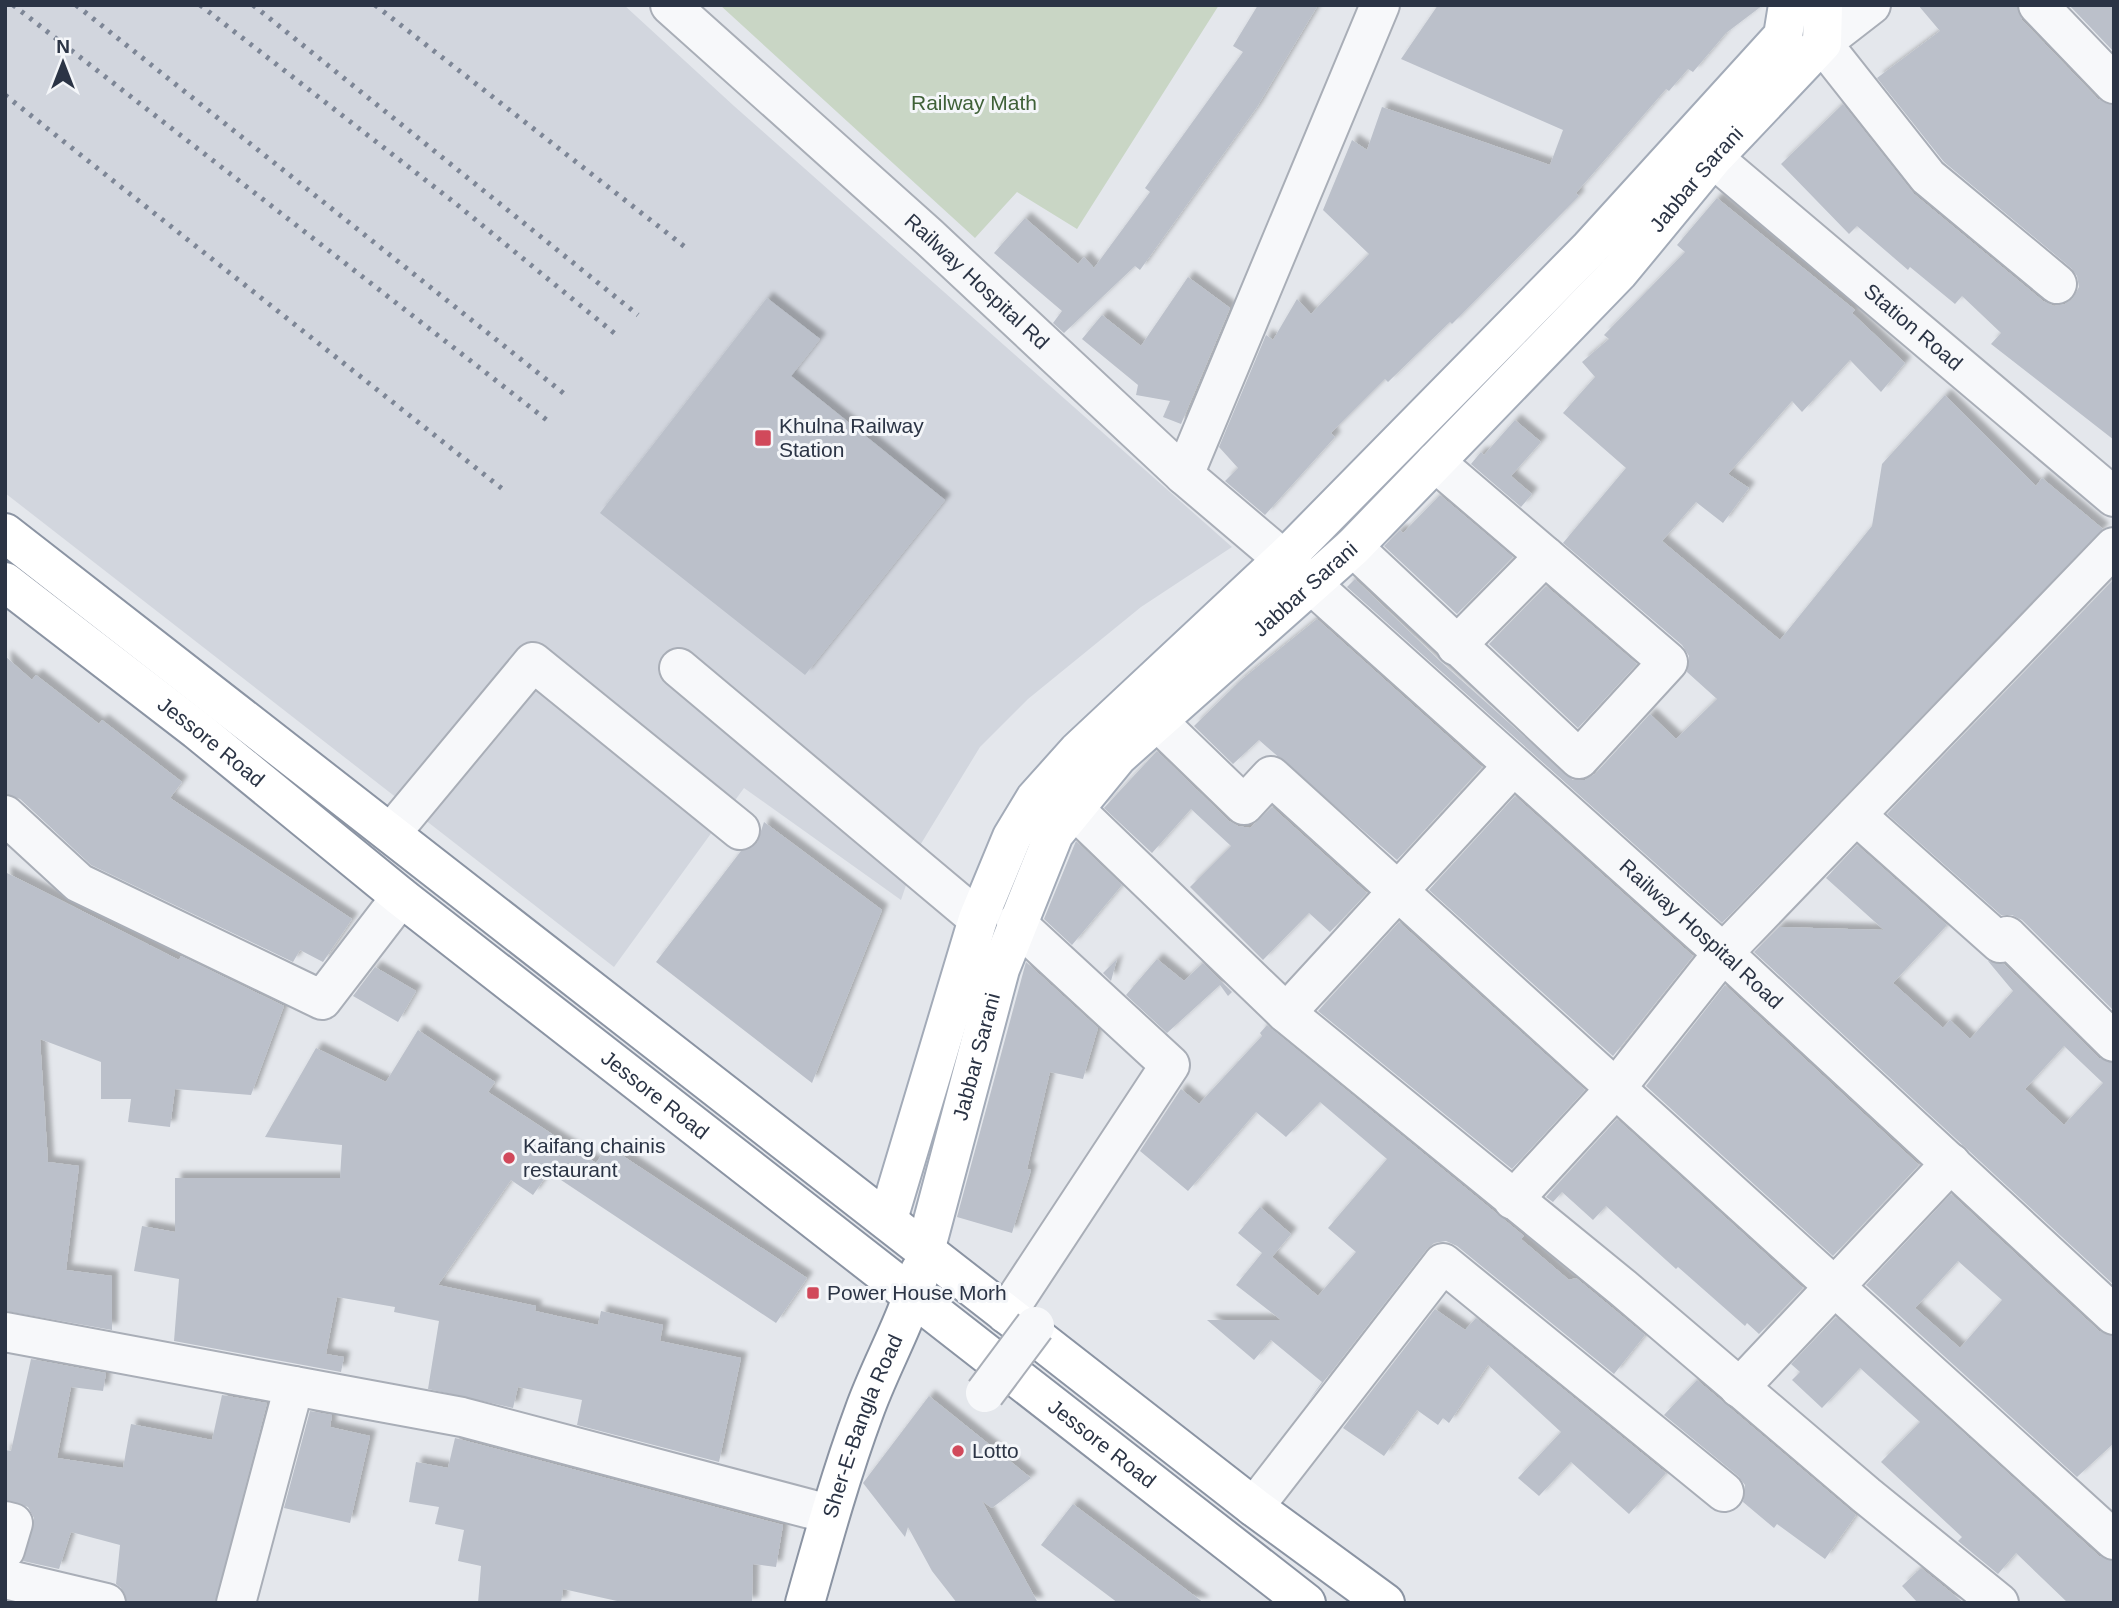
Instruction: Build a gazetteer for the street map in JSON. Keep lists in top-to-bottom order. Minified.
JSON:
{"streets":{"main road":["Jabbar Sarani","Jessore Road","Sher-E-Bangla Road"],"street":["Railway Hospital Rd","Station Road","Railway Hospital Road"]},"crossings":[["Jabbar Sarani","Railway Hospital Rd"],["Jabbar Sarani","Station Road"],["Jabbar Sarani","Railway Hospital Road"],["Jabbar Sarani","Sher-E-Bangla Road"],["Railway Hospital Rd","Railway Hospital Road"],["Jessore Road","Sher-E-Bangla Road"]],"parks":["Railway Math"],"places":{"transit":["Khulna Railway Station","Power House Morh"],"other":["Kaifang chainis restaurant","Lotto"]},"north":"top"}
